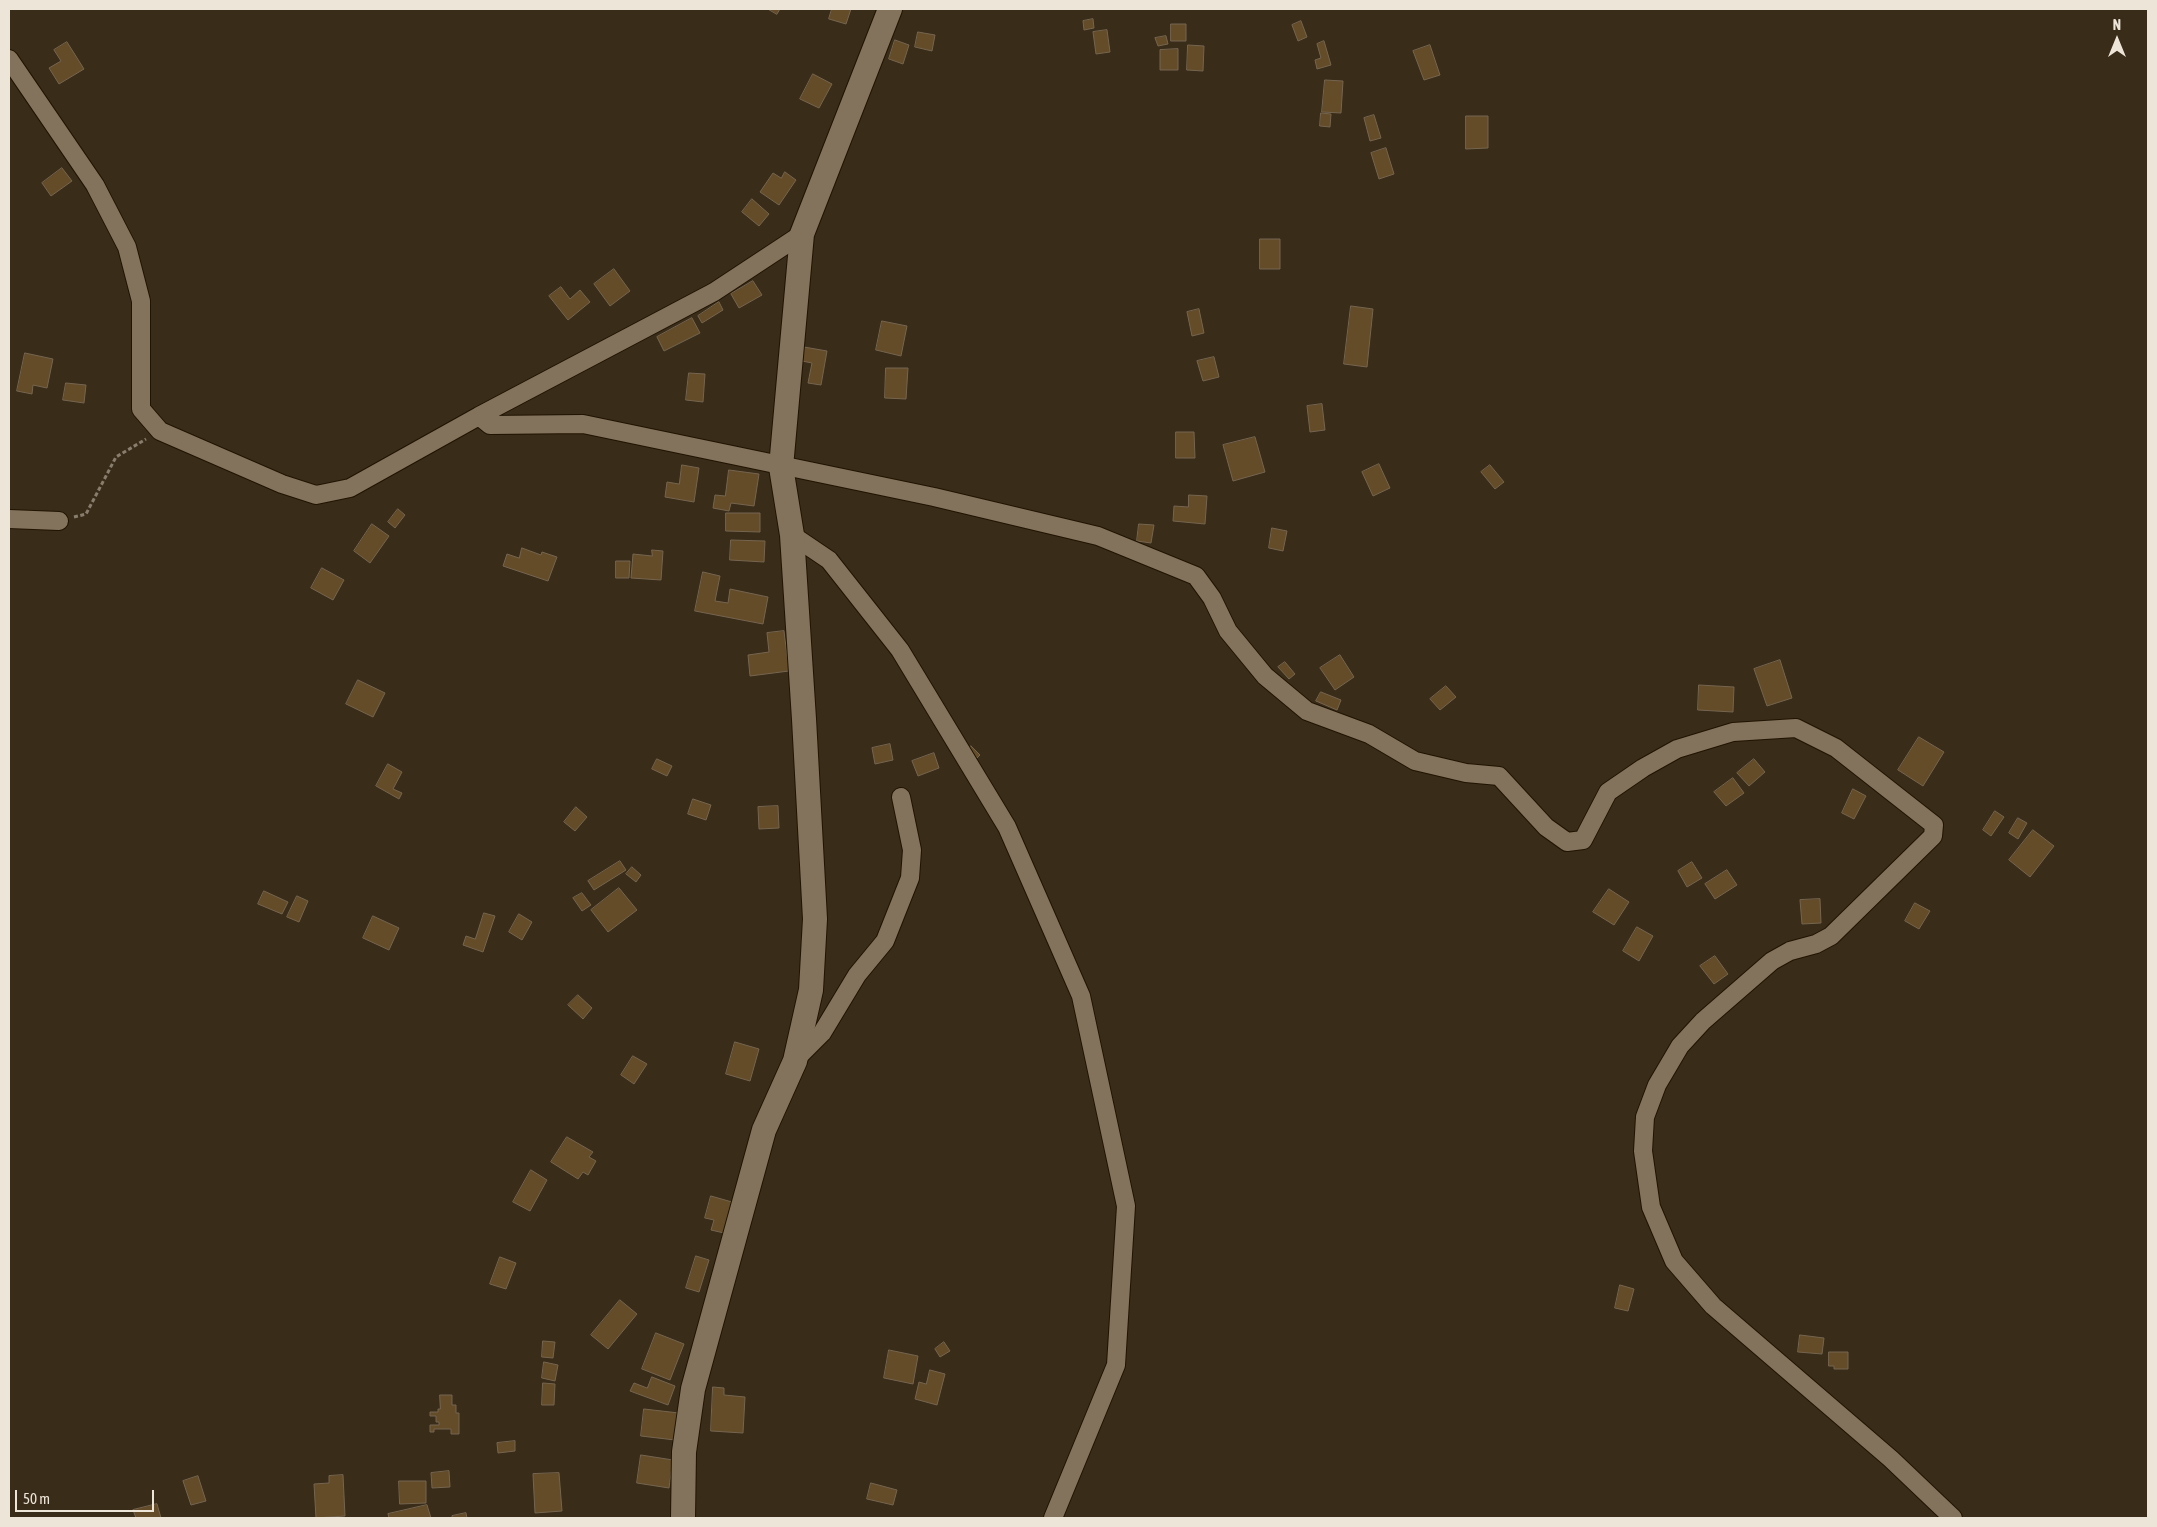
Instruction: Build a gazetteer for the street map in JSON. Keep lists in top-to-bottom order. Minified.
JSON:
{"scale_bar":"50 m","north":"top"}
